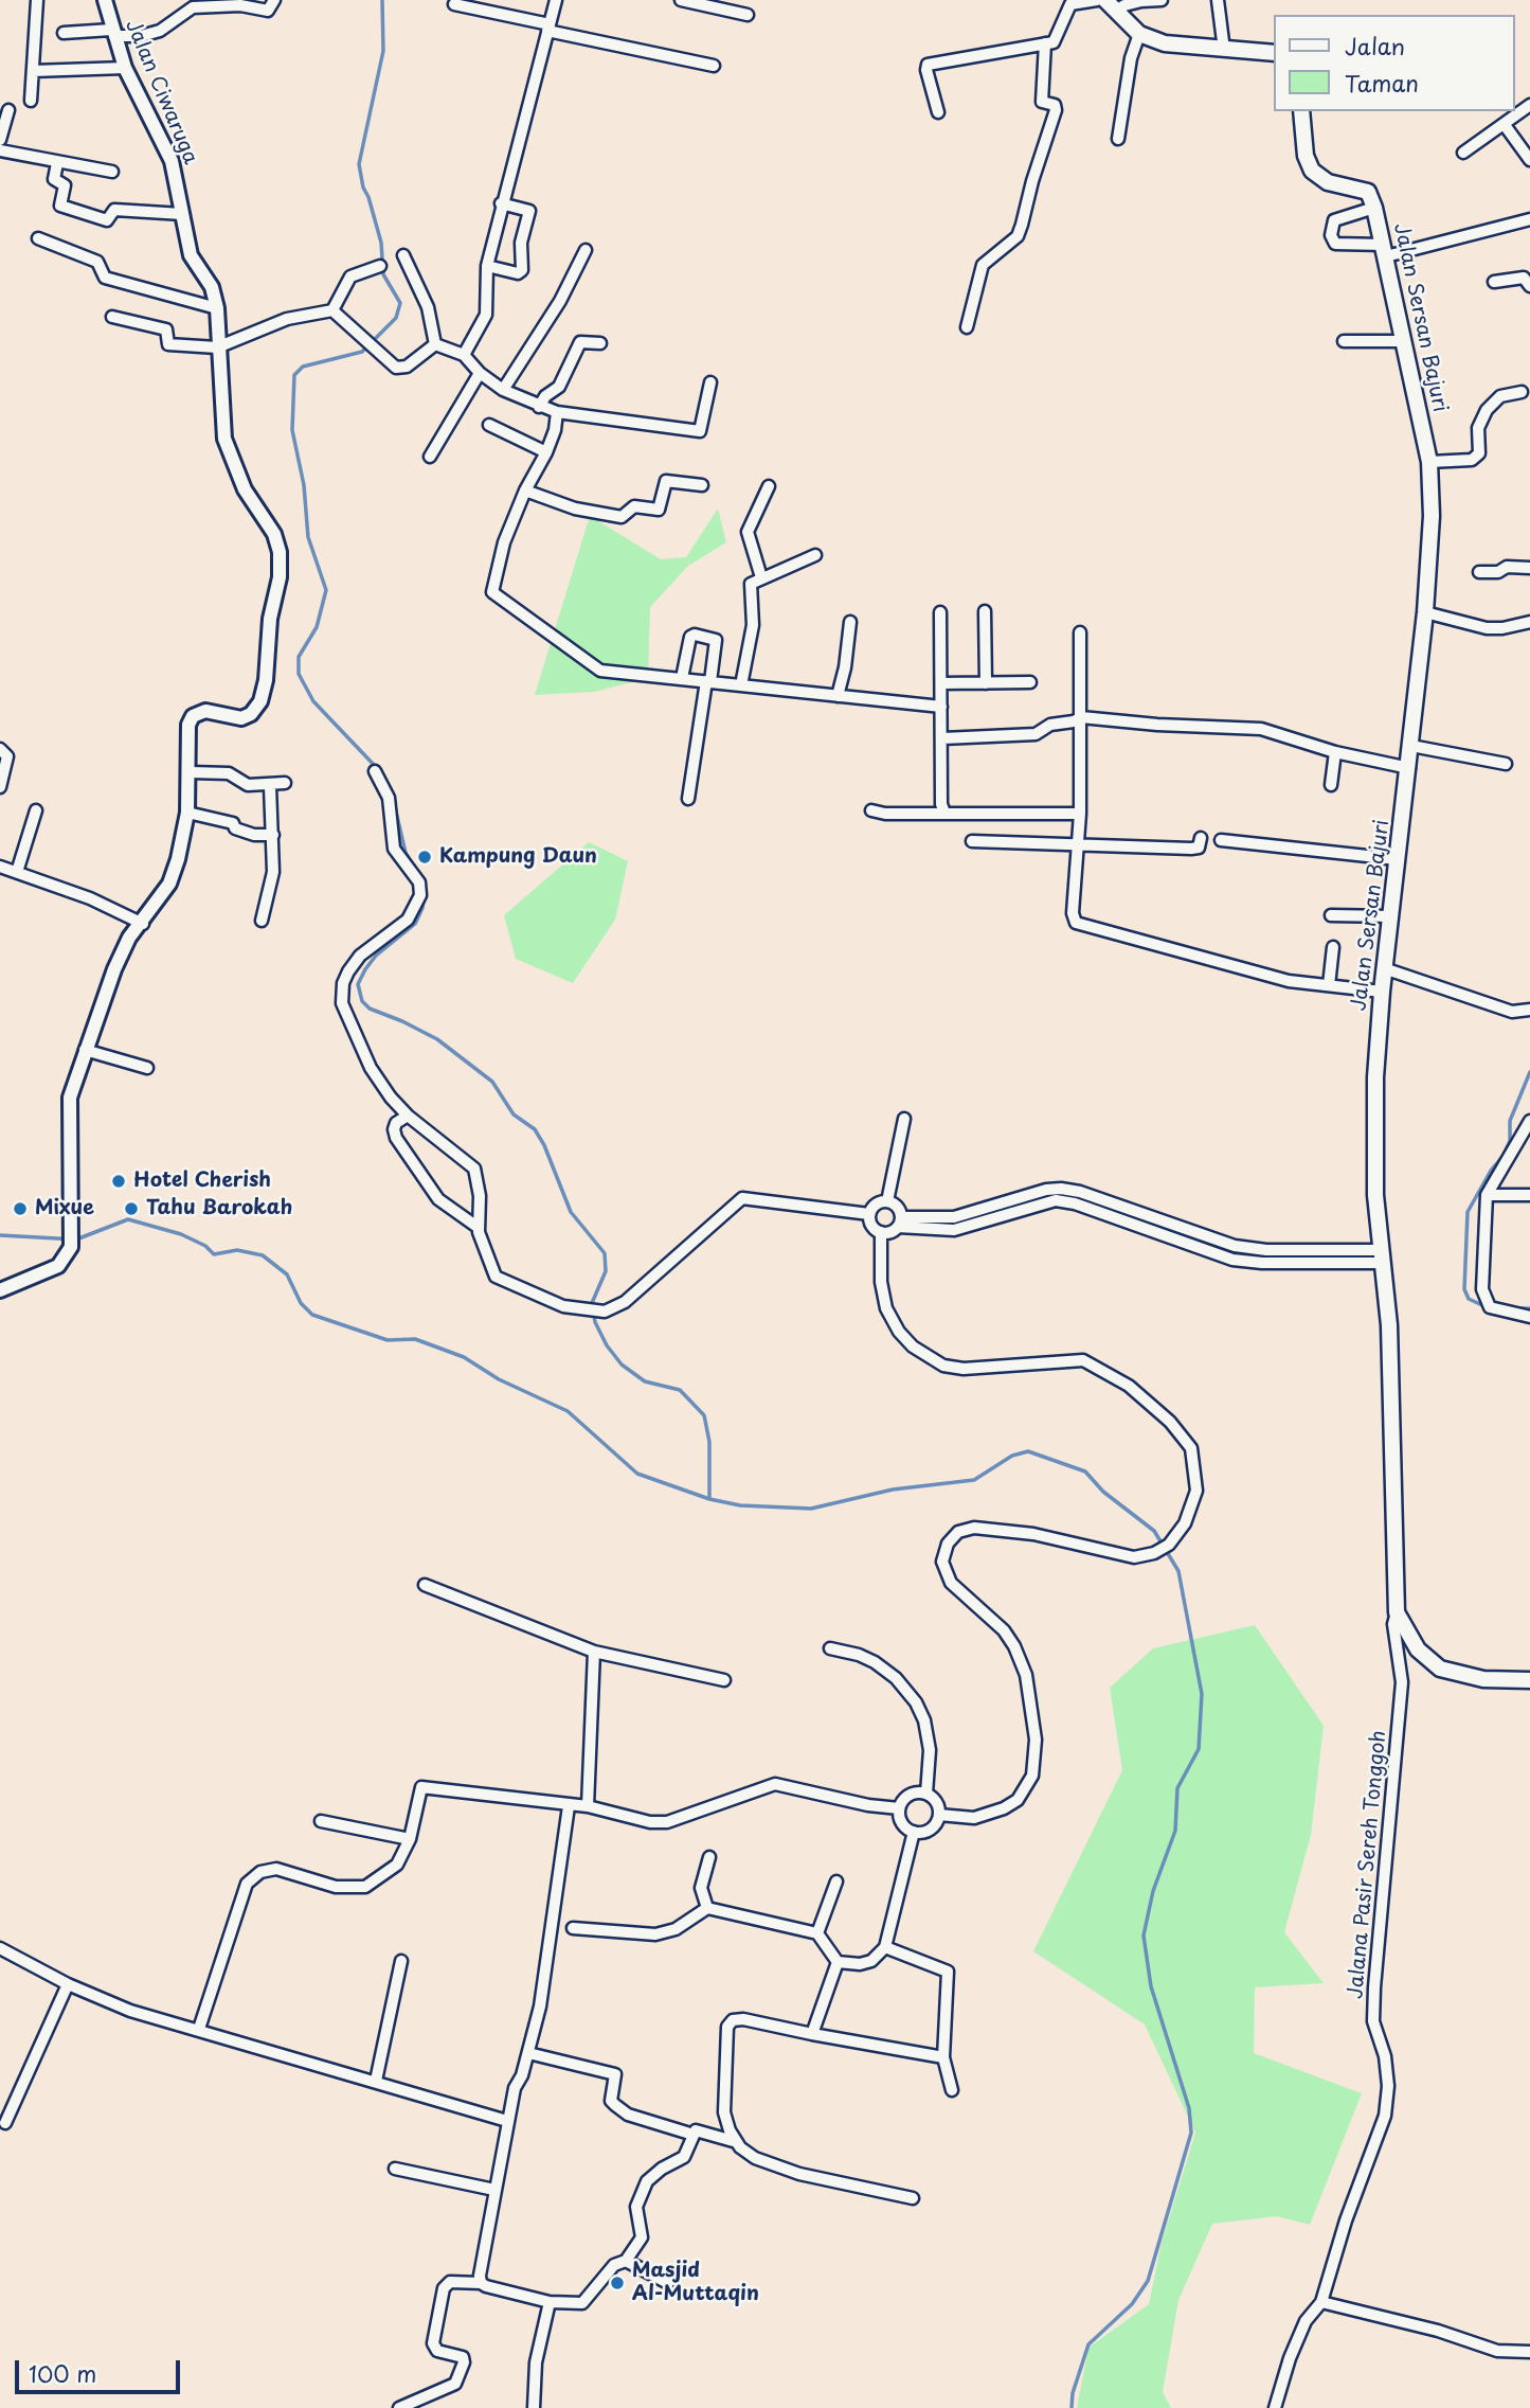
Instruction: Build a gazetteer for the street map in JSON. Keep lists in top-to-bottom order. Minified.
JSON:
{"streets":{"main road":["Jalan Sersan Bajuri"],"street":["Jalan Ciwaruga","Jalana Pasir Sereh Tonggoh"]},"crossings":[["Jalan Sersan Bajuri","Jalana Pasir Sereh Tonggoh"]],"places":["Kampung Daun","Hotel Cherish","Mixue","Tahu Barokah","Masjid Al-Muttaqin"],"legend":["Jalan","Taman"],"scale_bar":"100 m"}
